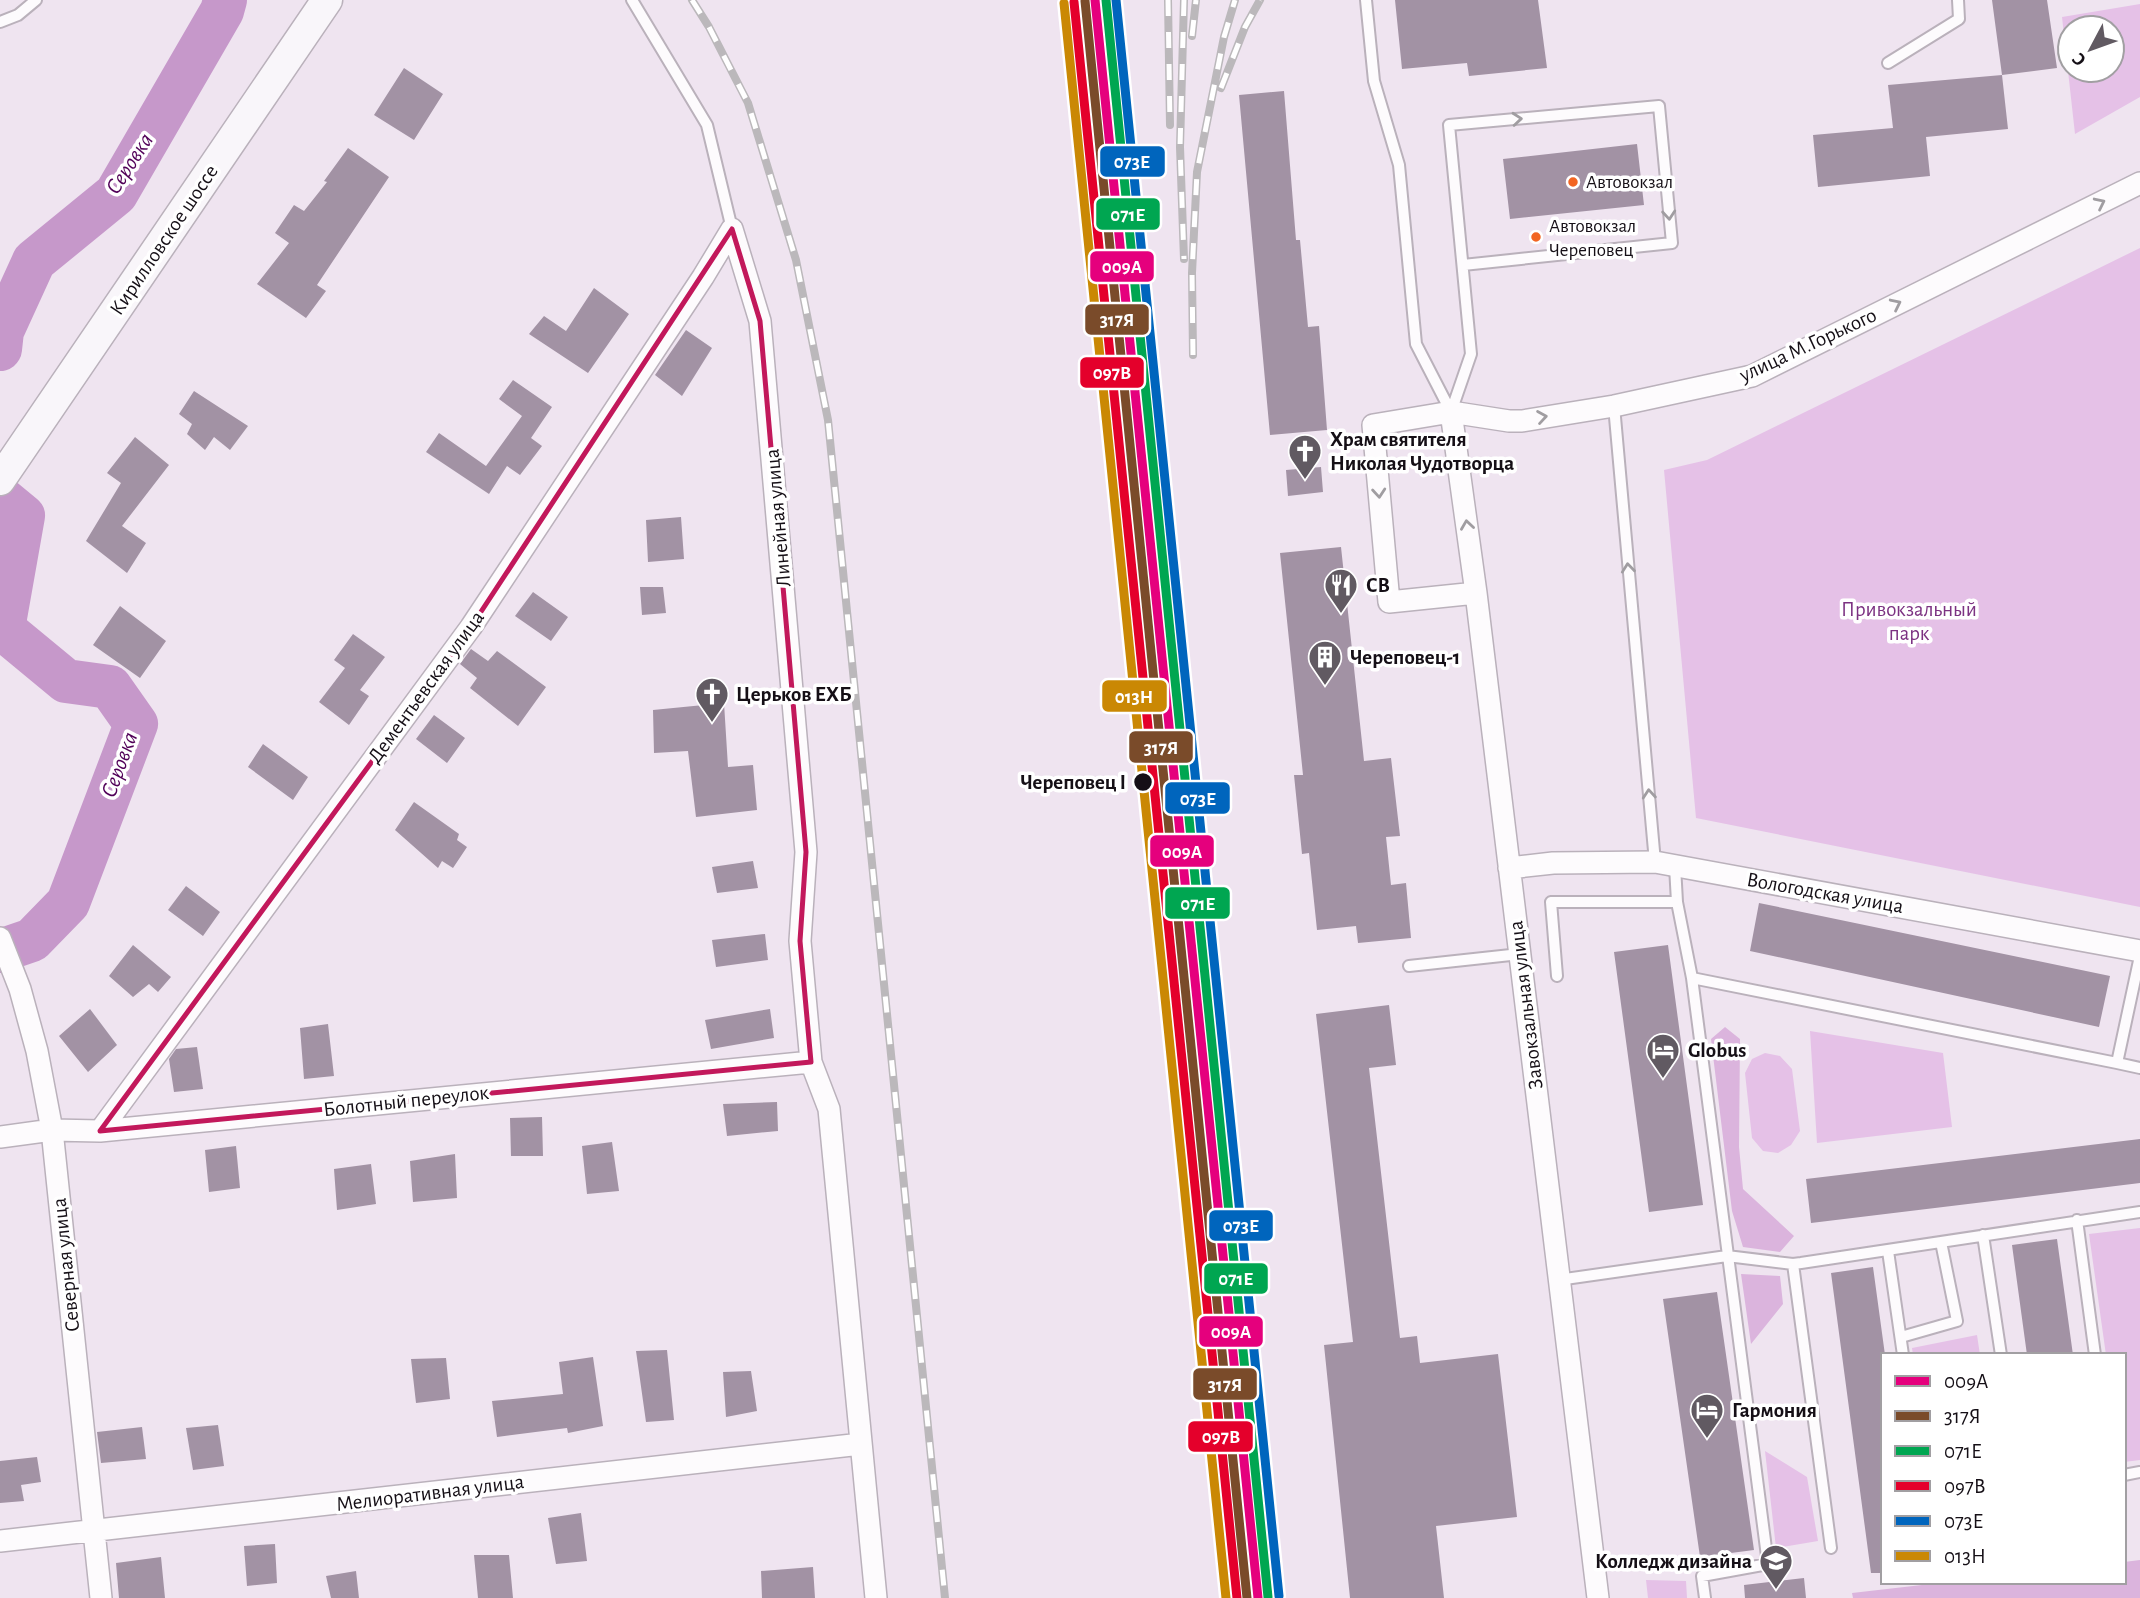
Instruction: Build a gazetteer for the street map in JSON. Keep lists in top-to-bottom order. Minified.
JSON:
{"streets":{"main road":["Кирилловское шоссе"],"street":["улица М.Горького","Линейная улица","Дементьевская улица","Вологодская улица","Завокзальная улица","Болотный переулок","Северная улица","Мелиоративная улица"]},"crossings":[["улица М.Горького","Завокзальная улица"],["Линейная улица","Дементьевская улица"],["Линейная улица","Болотный переулок"],["Линейная улица","Мелиоративная улица"],["Дементьевская улица","Болотный переулок"],["Вологодская улица","Завокзальная улица"],["Болотный переулок","Северная улица"],["Северная улица","Мелиоративная улица"]],"water":["Серовка"],"parks":["Привокзальный парк"],"places":{"other":["Автовокзал","Автовокзал Череповец","Череповец I"],"church":["Храм святителя Николая Чудотворца","Церьков ЕХБ"],"restaurant":["СВ"],"building":["Череповец-1"],"hotel":["Globus","Гармония"],"school or university":["Колледж дизайна"]},"lines":["transit line 009А","transit line 071Е","transit line 073Е","transit line 317Я","transit line 097В","transit line 013Н"],"legend":["009А","317Я","071Е","097В","073Е","013Н"],"north":"bottom left"}
